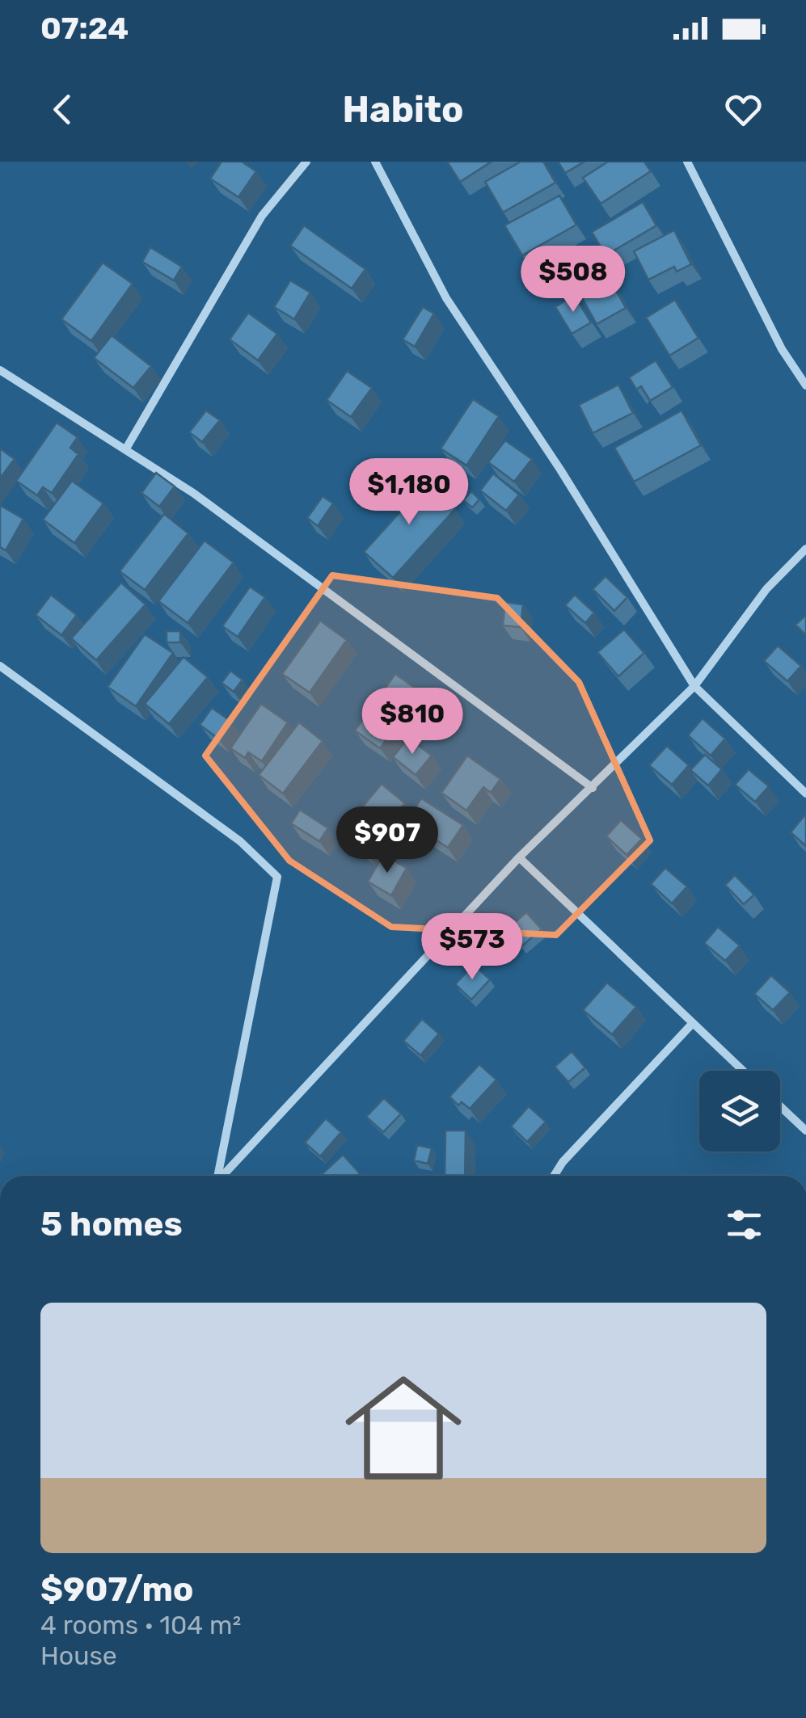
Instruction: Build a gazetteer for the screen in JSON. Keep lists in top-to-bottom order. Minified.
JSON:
{"page":{"status":"07:24","header":"Habito","price":["$508","$1,180","$810","$907","$573"],"heading":"5 homes","list":[{"name":"$907/mo","note":"4 rooms · 104 m² · House"}]}}
